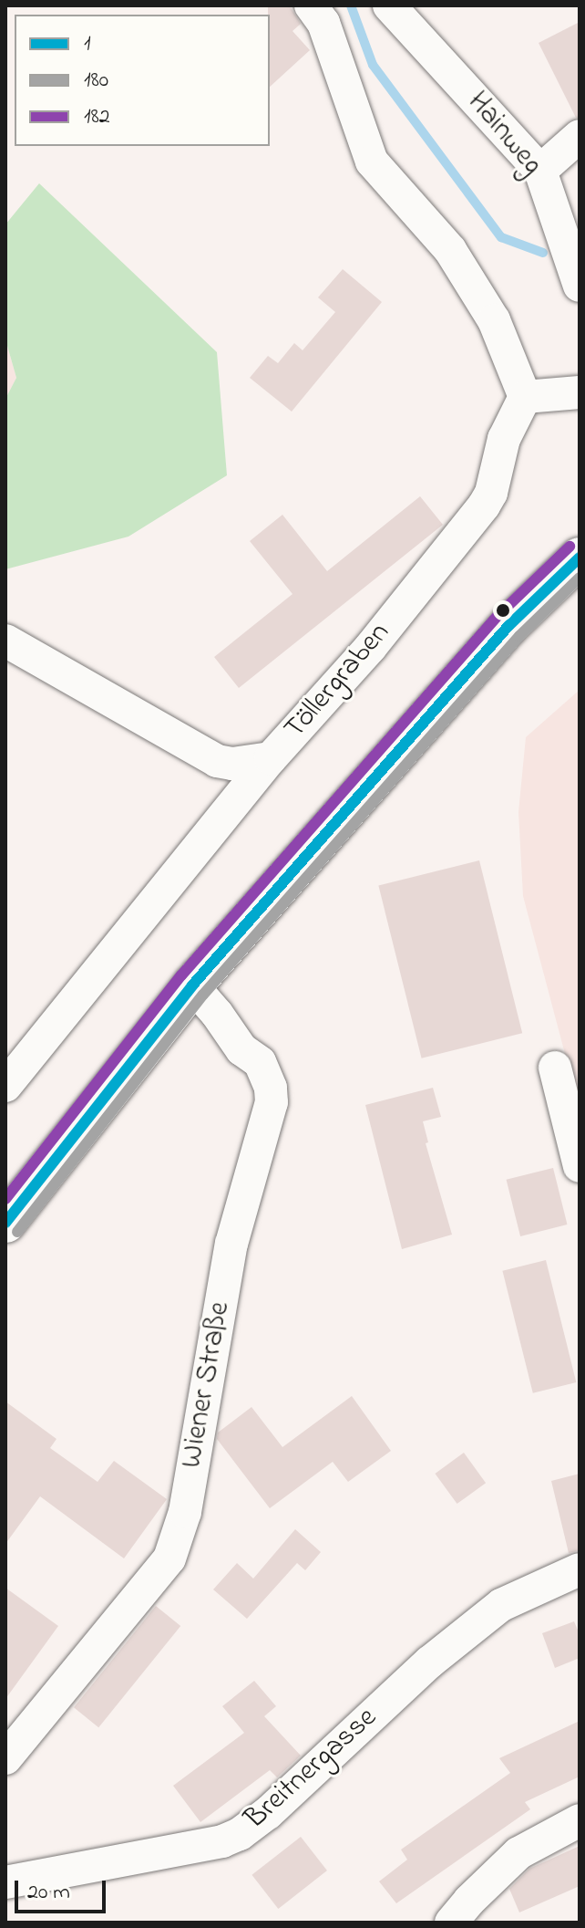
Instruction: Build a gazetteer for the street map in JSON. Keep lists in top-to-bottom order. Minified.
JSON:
{"streets":{"street":["Hainweg","Töllergraben","Wiener Straße","Breitnergasse"]},"lines":["transit line 182","transit line 1","transit line 180"],"legend":["1","180","182"],"scale_bar":"20 m"}
